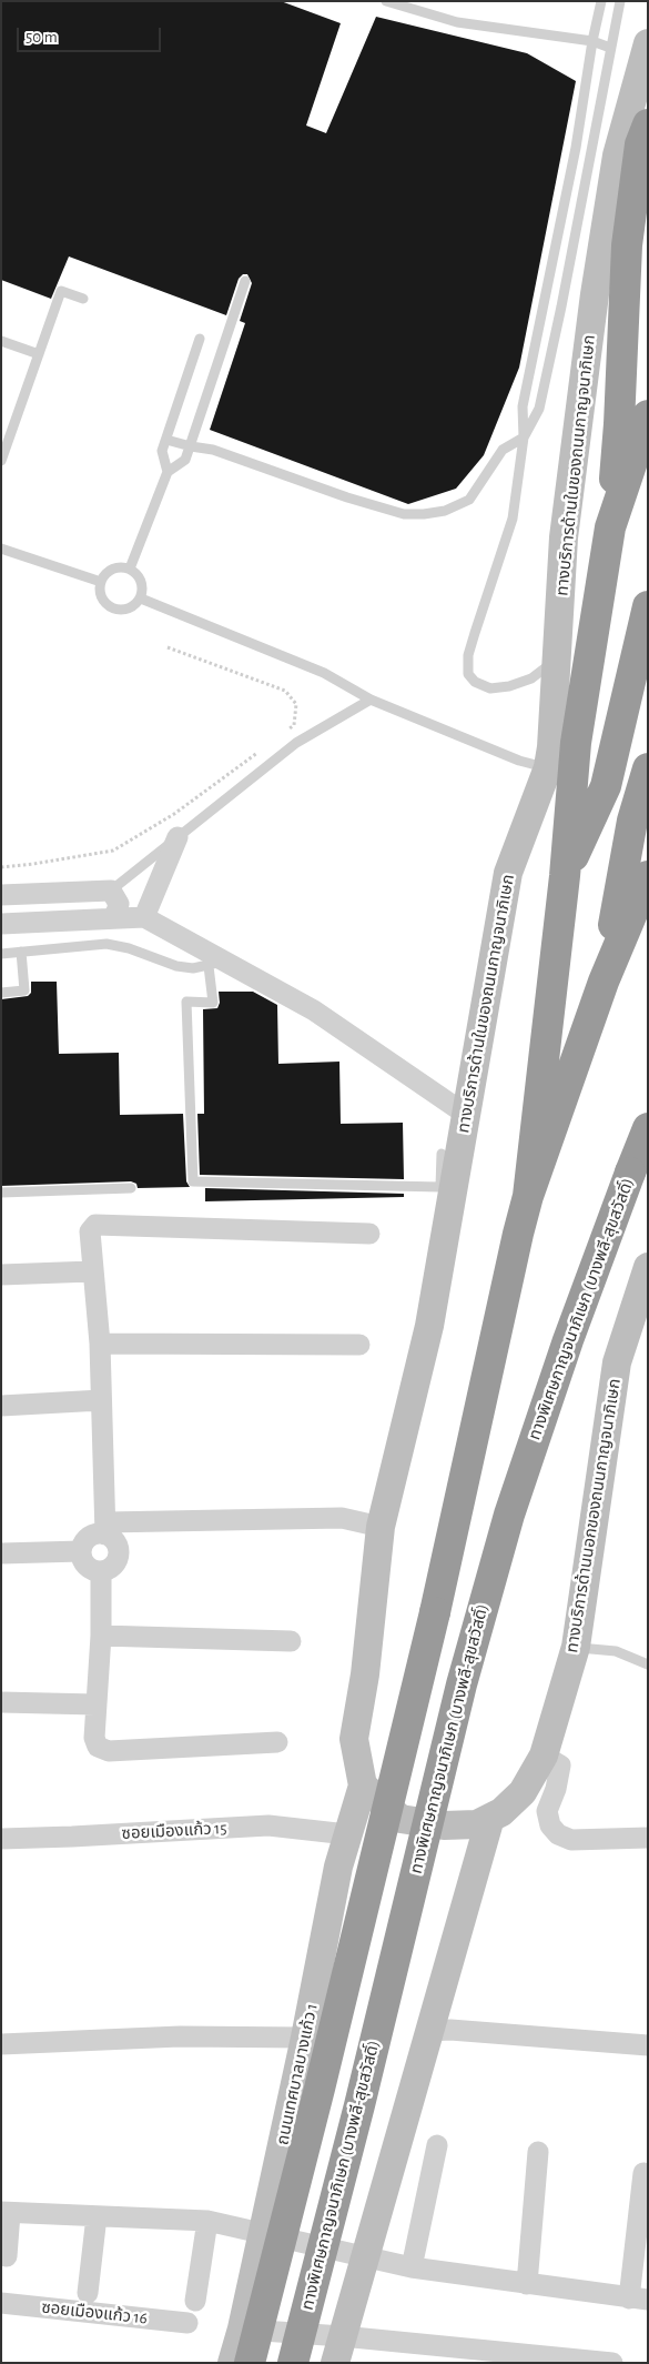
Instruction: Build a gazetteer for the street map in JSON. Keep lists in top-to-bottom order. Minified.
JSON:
{"streets":{"highway":["ทางพิเศษกาญจนาภิเษก (บางพลี-สุขสวัสดิ์)"],"main road":["ทางบริการด้านในของถนนกาญจนาภิเษก","ทางบริการด้านนอกของถนนกาญจนาภิเษก","ถนนเทศบาลบางแก้ว 1"],"street":["ซอยเมืองแก้ว 15","ซอยเมืองแก้ว 16"]},"crossings":[["ทางบริการด้านในของถนนกาญจนาภิเษก","ทางบริการด้านนอกของถนนกาญจนาภิเษก"],["ทางบริการด้านในของถนนกาญจนาภิเษก","ถนนเทศบาลบางแก้ว 1"],["ทางบริการด้านนอกของถนนกาญจนาภิเษก","ถนนเทศบาลบางแก้ว 1"],["ซอยเมืองแก้ว 15","ถนนเทศบาลบางแก้ว 1"]],"scale_bar":"50 m"}
